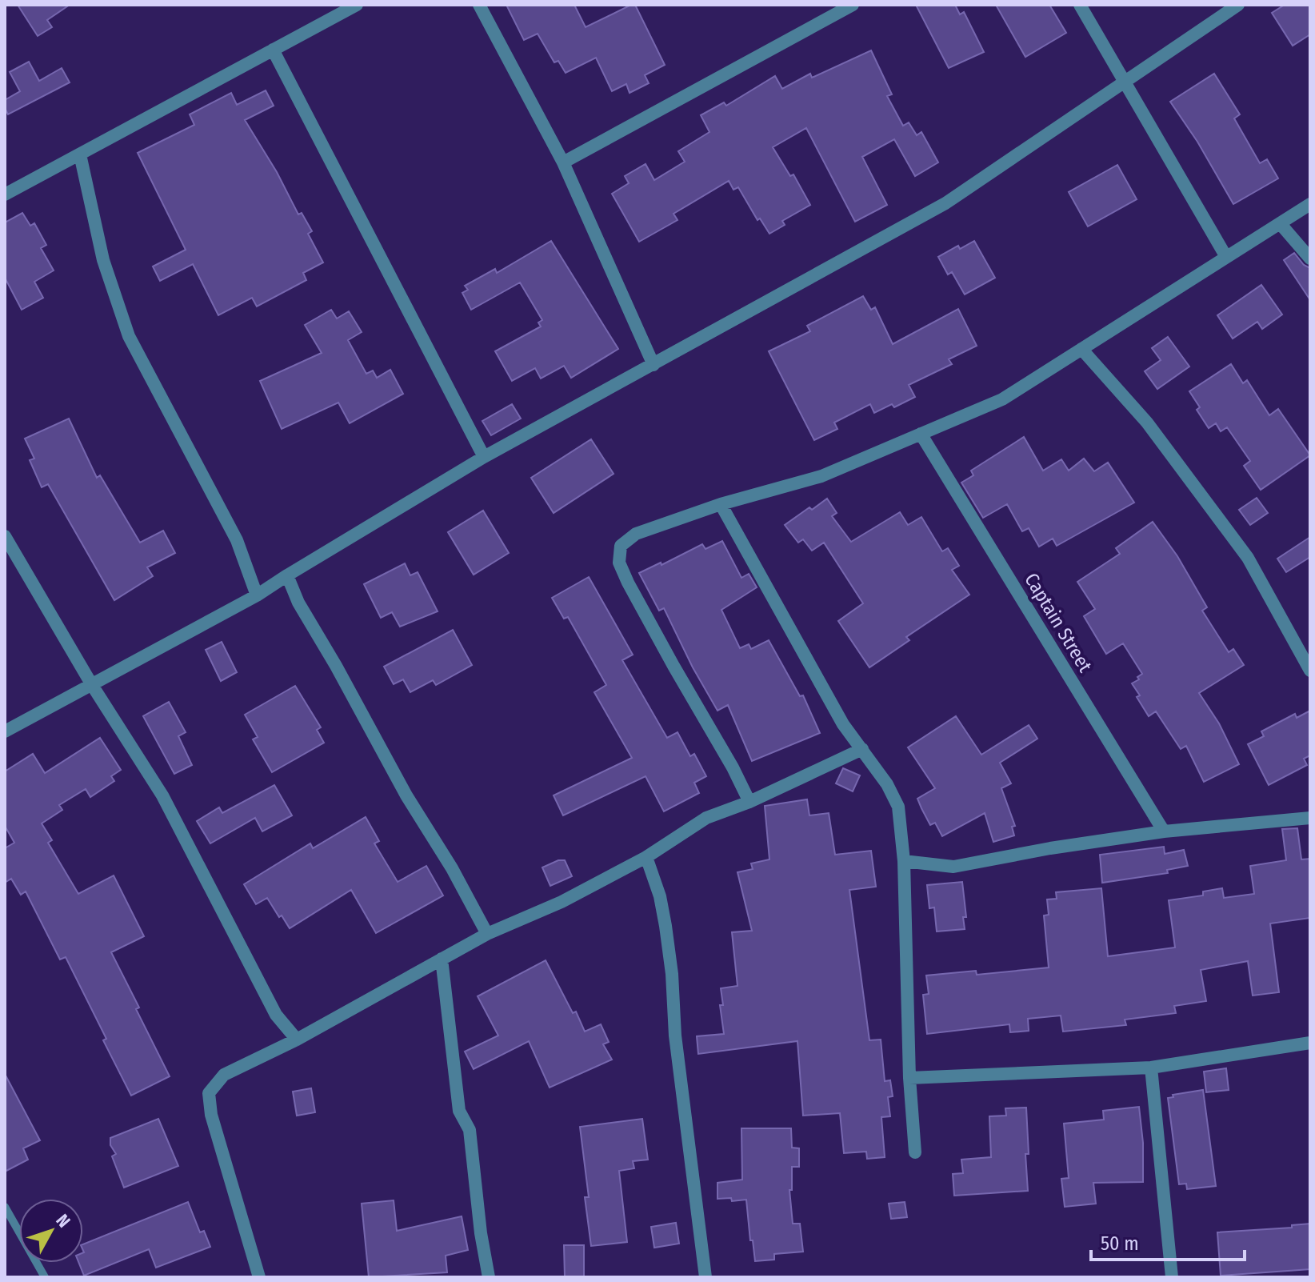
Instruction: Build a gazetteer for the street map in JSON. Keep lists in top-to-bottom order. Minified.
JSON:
{"streets":{"street":["Captain Street"]},"scale_bar":"50 m","north":"top right"}
